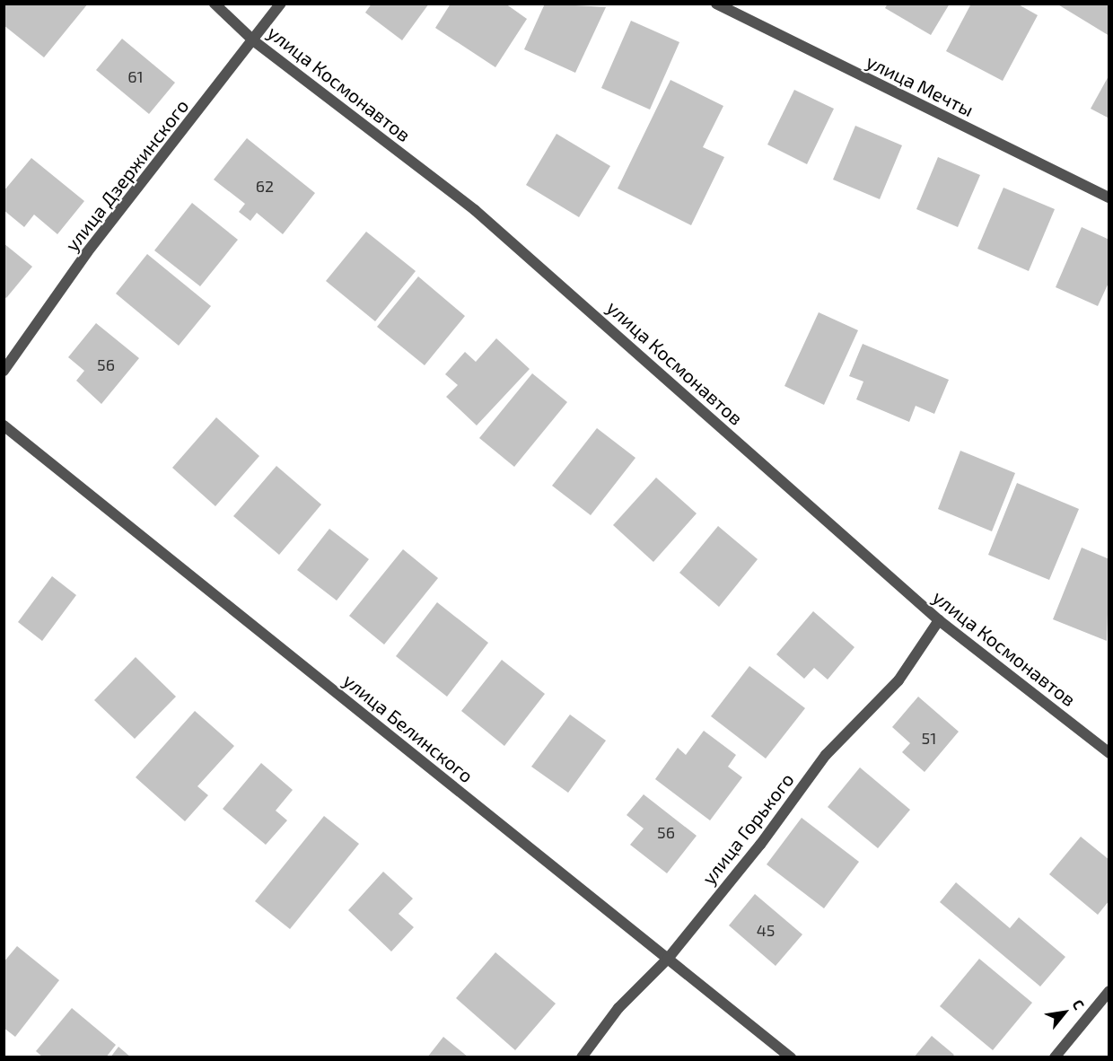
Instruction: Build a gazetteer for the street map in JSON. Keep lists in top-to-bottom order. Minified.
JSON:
{"streets":{"street":["улица Космонавтов","улица Мечты","улица Дзержинского","улица Белинского","улица Горького"]},"crossings":[["улица Космонавтов","улица Дзержинского"],["улица Космонавтов","улица Горького"],["улица Белинского","улица Горького"]],"house_numbers":["61","62","56","51","56","45"],"north":"top right"}
